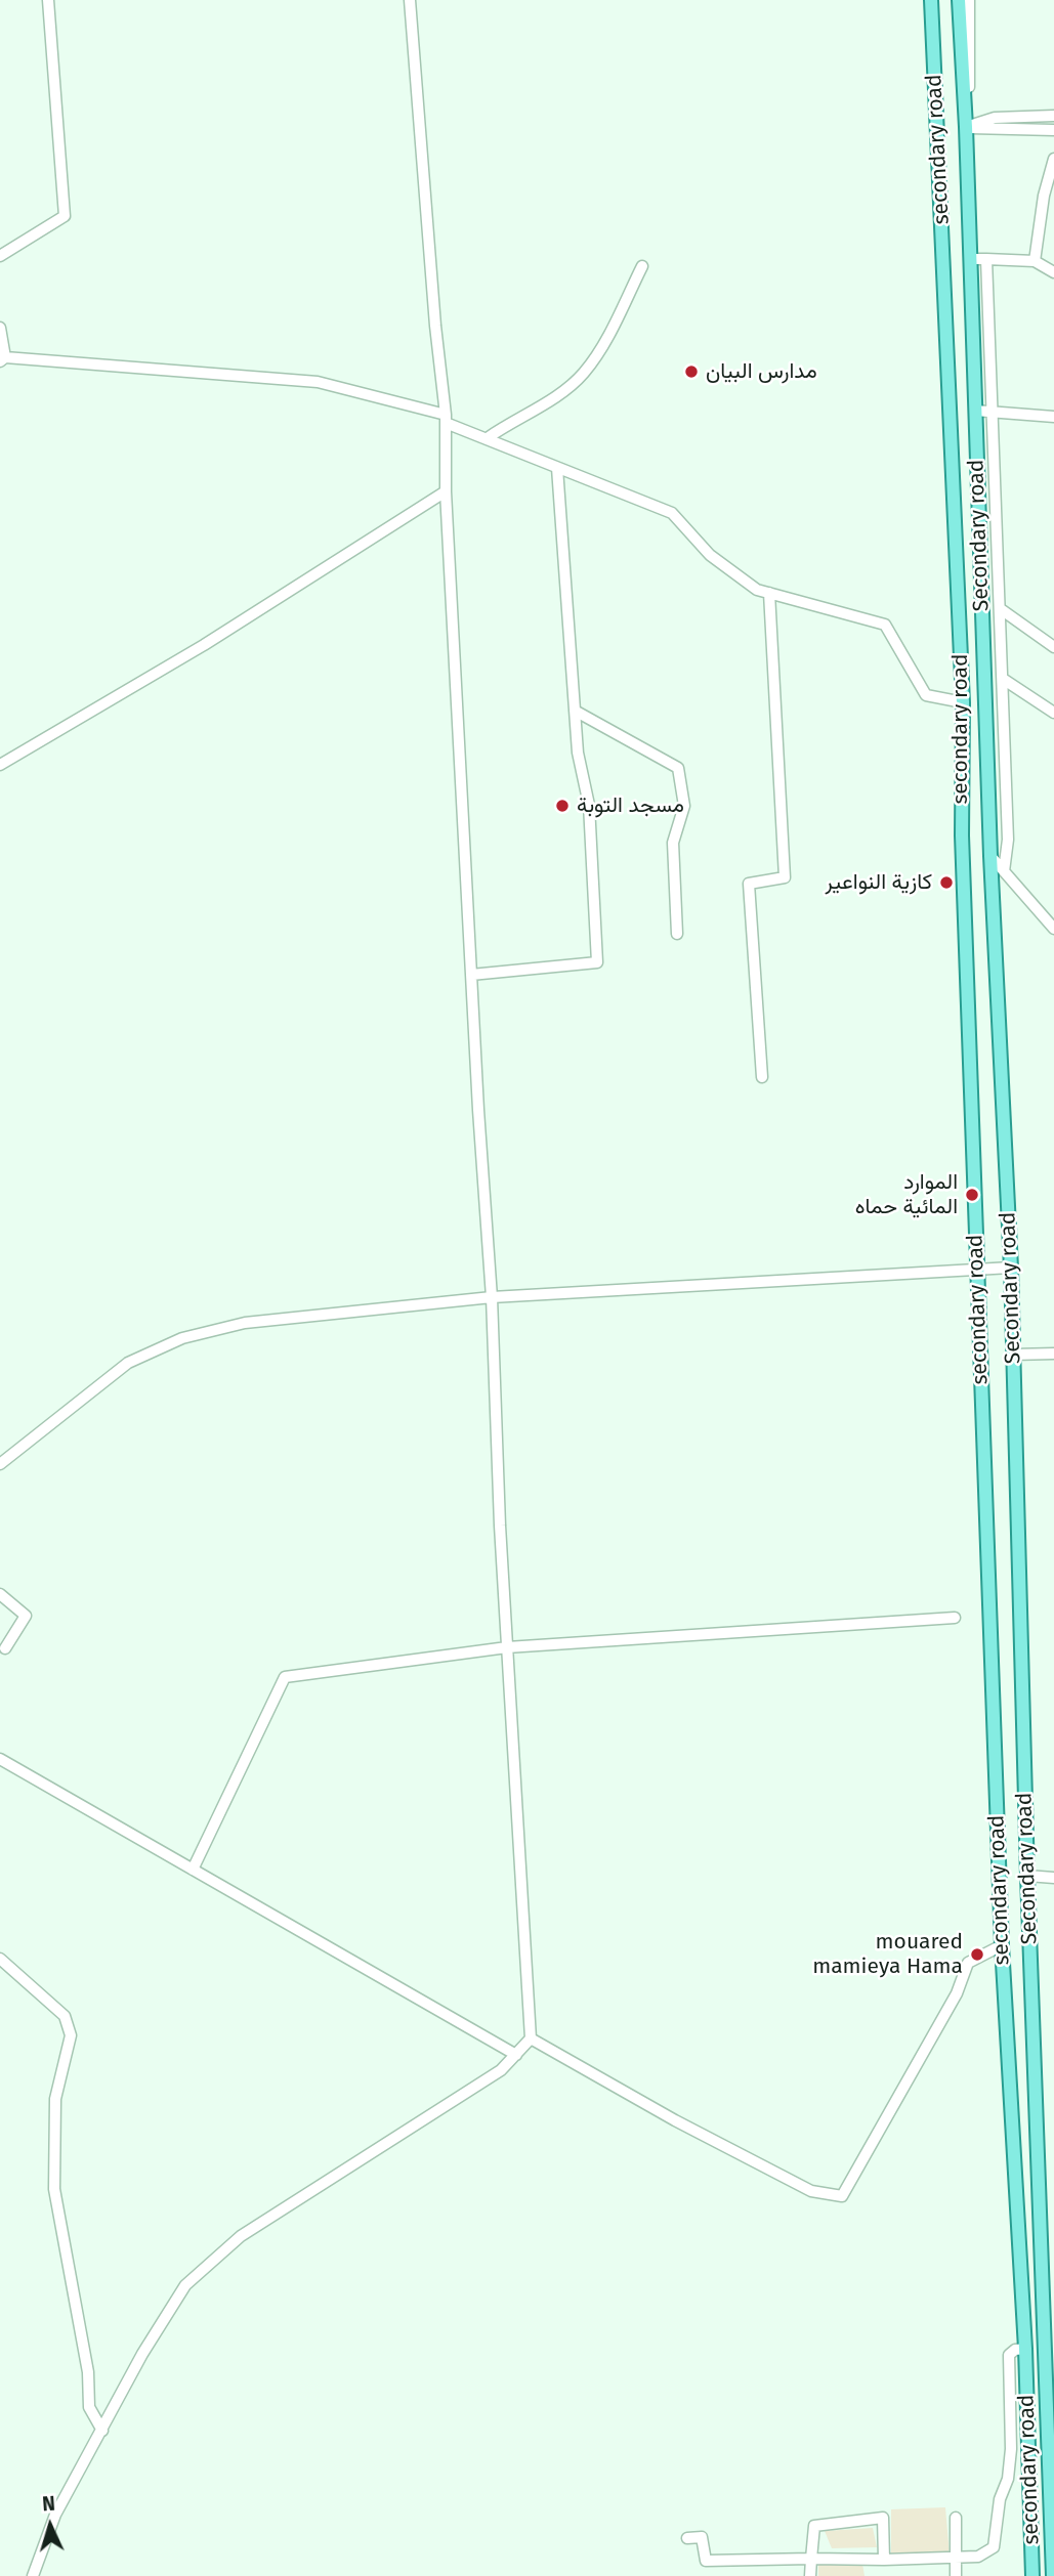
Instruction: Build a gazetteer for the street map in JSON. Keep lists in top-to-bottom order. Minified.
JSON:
{"streets":{"main road":["secondary road","Secondary road"]},"places":["مدارس البيان","مسجد التوبة","كازية النواعير","الموارد المائية حماه","mouared mamieya Hama"],"north":"top"}
